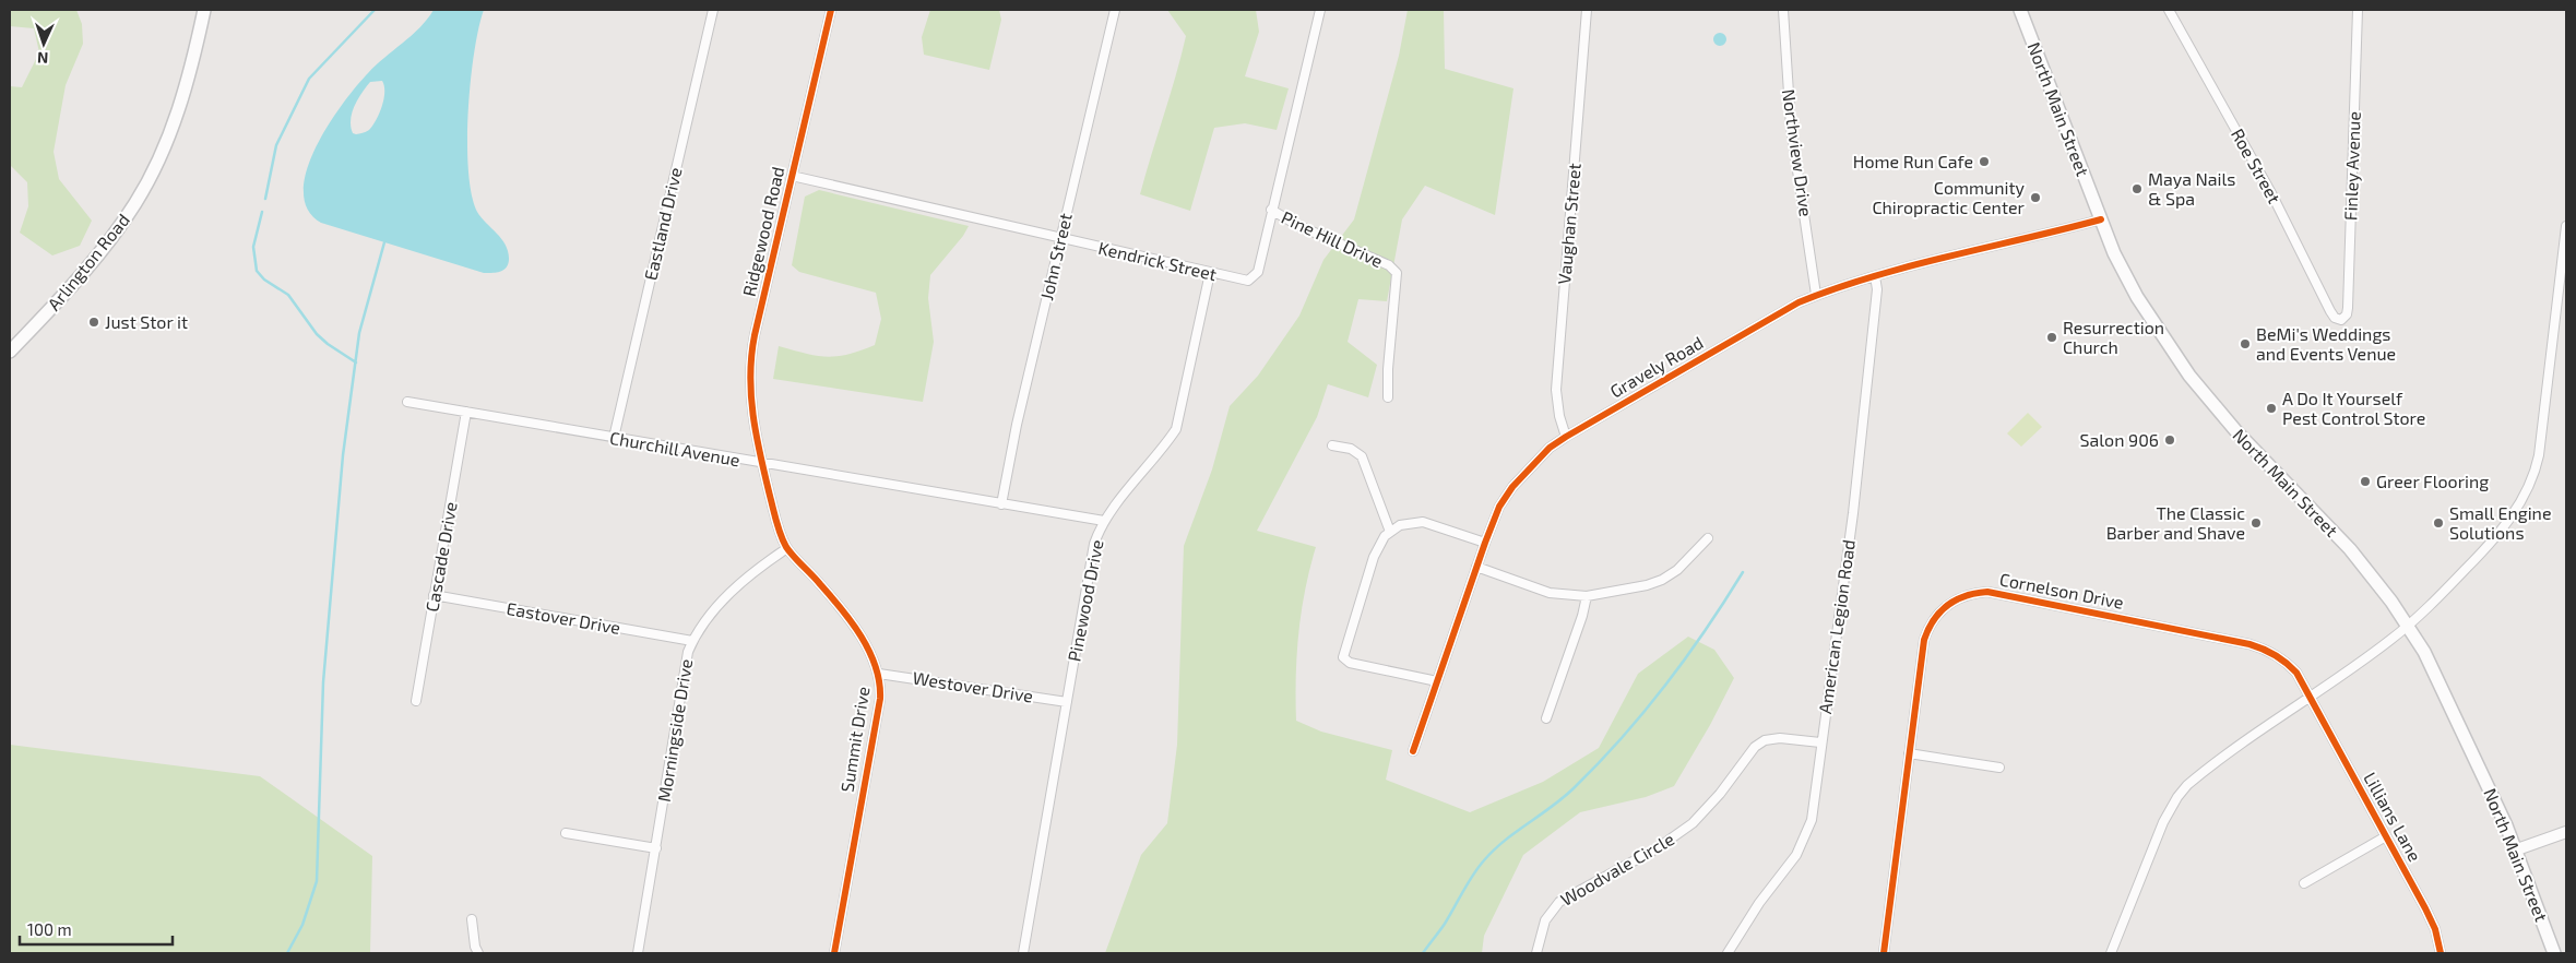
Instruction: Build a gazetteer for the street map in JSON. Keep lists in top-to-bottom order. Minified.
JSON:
{"streets":{"main road":["North Main Street","Arlington Road"],"street":["Northview Drive","Roe Street","Finley Avenue","Eastland Drive","Vaughan Street","Ridgewood Road","Pine Hill Drive","John Street","Kendrick Street","Gravely Road","Churchill Avenue","Cascade Drive","Cornelson Drive","Pinewood Drive","Eastover Drive","American Legion Road","Westover Drive","Morningside Drive","Summit Drive","Lillians Lane","Woodvale Circle"]},"crossings":[["North Main Street","Gravely Road"],["Northview Drive","Gravely Road"],["Roe Street","Finley Avenue"],["Eastland Drive","Churchill Avenue"],["Vaughan Street","Gravely Road"],["Ridgewood Road","Kendrick Street"],["Ridgewood Road","Churchill Avenue"],["Ridgewood Road","Summit Drive"],["Pine Hill Drive","Kendrick Street"],["John Street","Kendrick Street"],["John Street","Churchill Avenue"],["Kendrick Street","Pinewood Drive"],["Gravely Road","American Legion Road"],["Churchill Avenue","Cascade Drive"],["Churchill Avenue","Pinewood Drive"],["Churchill Avenue","Summit Drive"],["Cascade Drive","Eastover Drive"],["Cornelson Drive","Lillians Lane"],["Pinewood Drive","Westover Drive"],["Eastover Drive","Morningside Drive"],["American Legion Road","Woodvale Circle"],["Westover Drive","Summit Drive"],["Morningside Drive","Summit Drive"]],"places":["Home Run Cafe","Maya Nails & Spa","Community Chiropractic Center","Just Stor it","Resurrection Church","BeMi's Weddings and Events Venue","A Do It Yourself Pest Control Store","Salon 906","Greer Flooring","The Classic Barber and Shave","Small Engine Solutions"],"scale_bar":"100 m","north":"bottom"}
